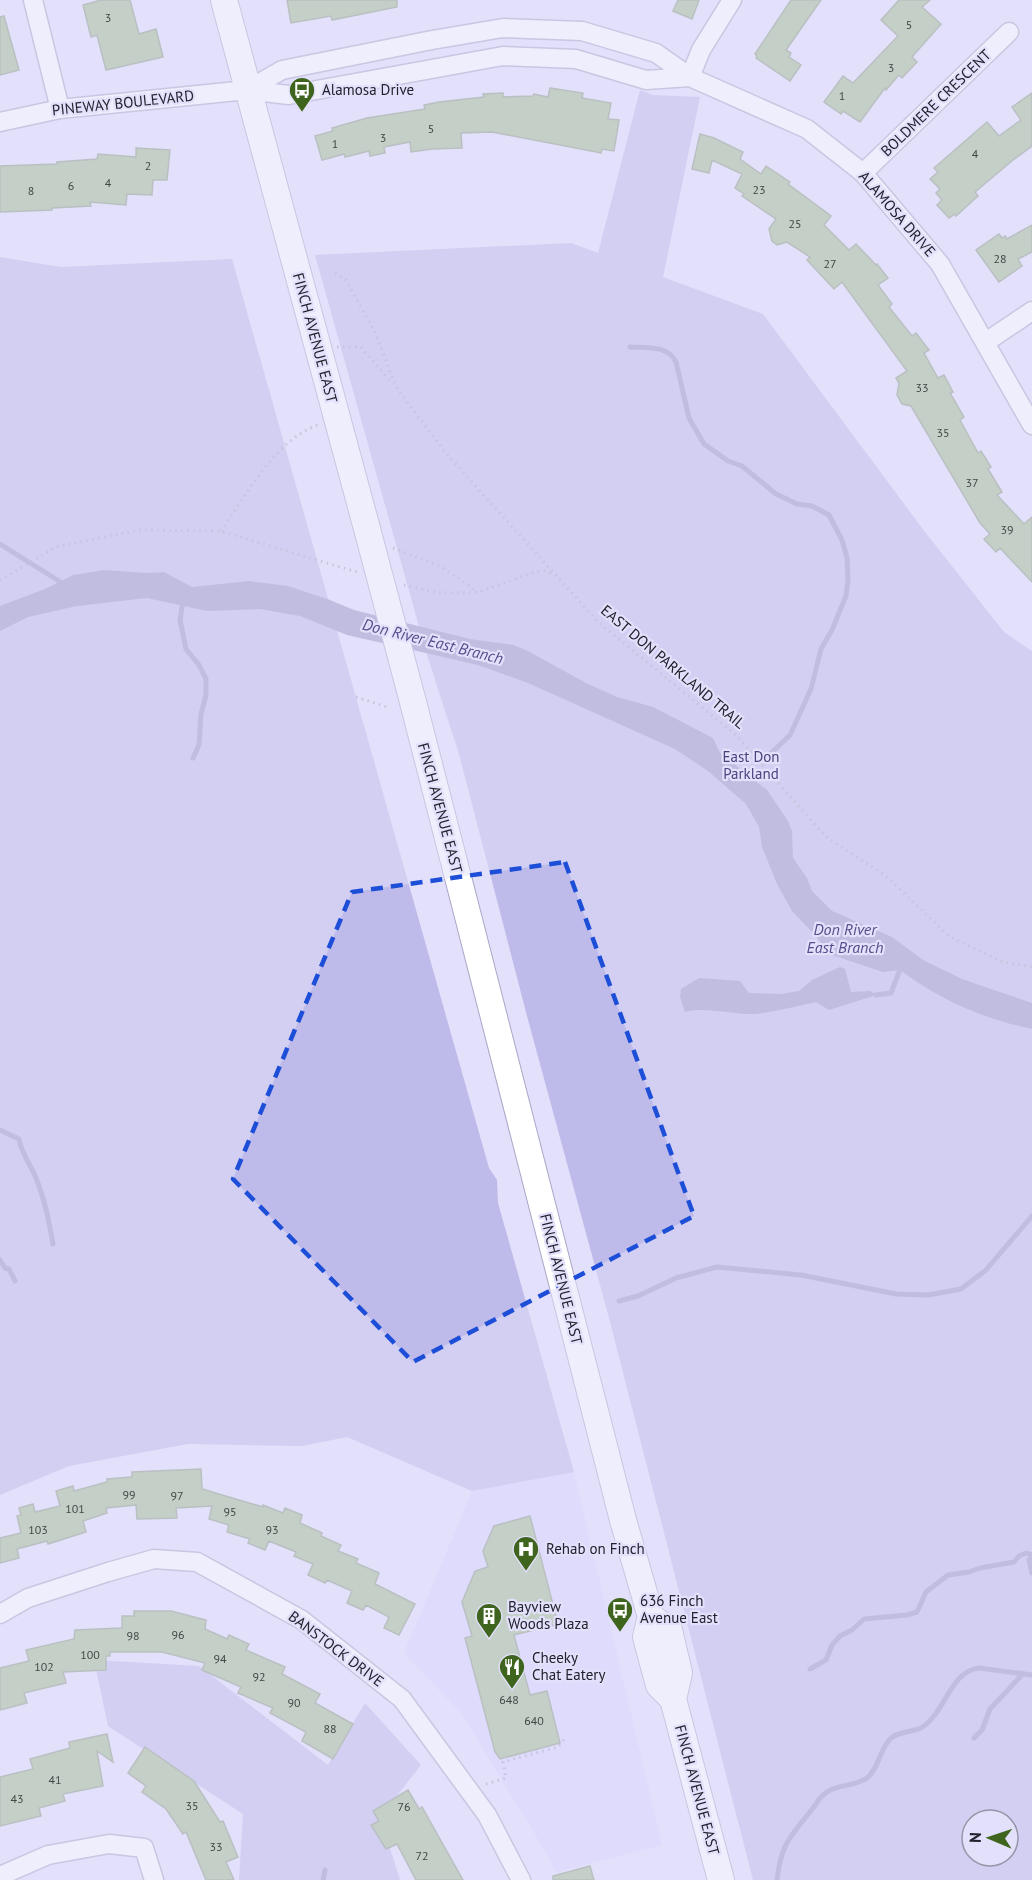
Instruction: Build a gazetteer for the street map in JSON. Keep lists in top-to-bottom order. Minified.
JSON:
{"streets":{"main road":["FINCH AVENUE EAST"],"street":["PINEWAY BOULEVARD","BOLDMERE CRESCENT","ALAMOSA DRIVE","BANSTOCK DRIVE"],"path":["EAST DON PARKLAND TRAIL"]},"crossings":[["PINEWAY BOULEVARD","ALAMOSA DRIVE"],["PINEWAY BOULEVARD","FINCH AVENUE EAST"],["BOLDMERE CRESCENT","ALAMOSA DRIVE"],["ALAMOSA DRIVE","FINCH AVENUE EAST"],["FINCH AVENUE EAST","EAST DON PARKLAND TRAIL"]],"water":["Don River East Branch"],"parks":["East Don Parkland"],"places":{"bus stop":["Alamosa Drive","636 Finch Avenue East"],"hospital":["Rehab on Finch"],"building":["Bayview Woods Plaza"],"restaurant":["Cheeky Chat Eatery"]},"house_numbers":["3","5","3","1","5","3","1","4","2","4","6","23","8","25","28","27","33","35","37","39","99","97","101","95","103","93","96","98","100","94","102","92","648","90","640","88","41","43","35","76","33","72"],"north":"left"}
